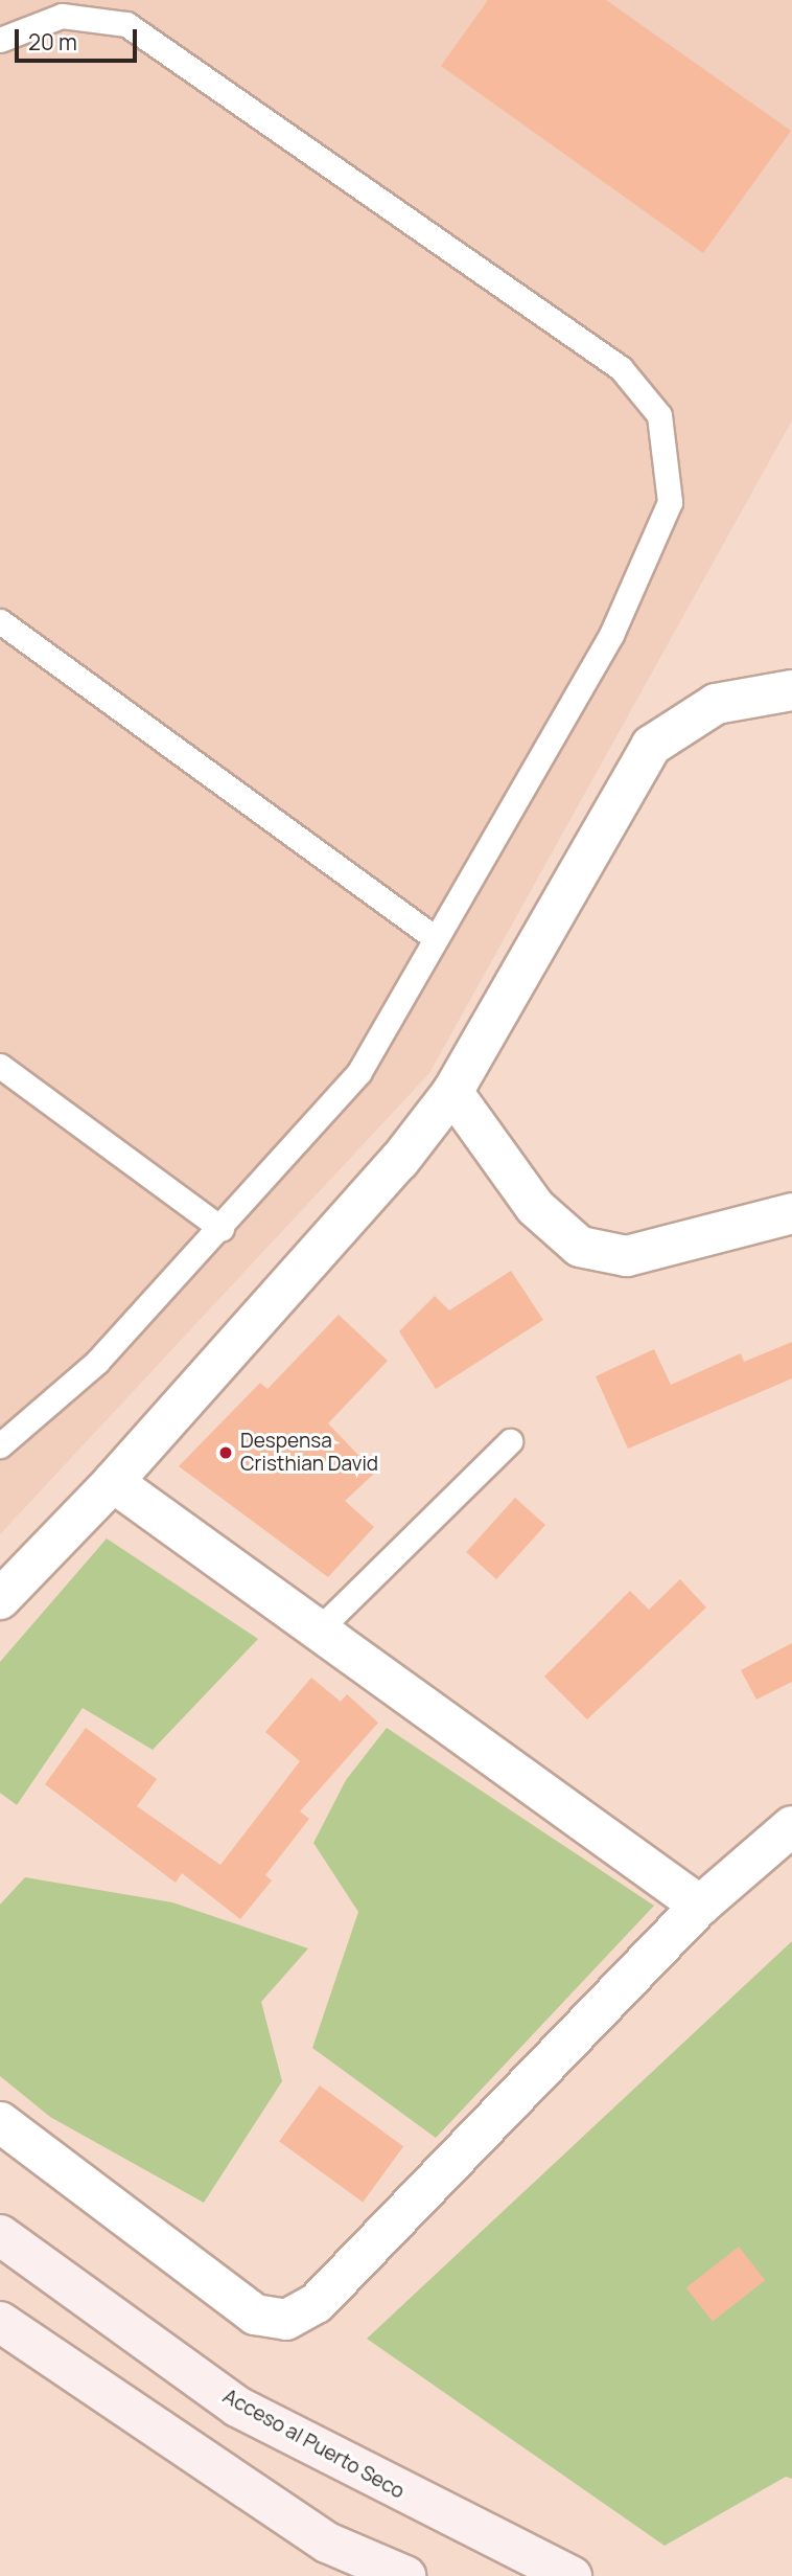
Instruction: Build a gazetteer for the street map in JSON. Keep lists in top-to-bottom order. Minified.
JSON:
{"streets":{"main road":["Acceso al Puerto Seco"]},"places":["Despensa Cristhian David"],"scale_bar":"20 m"}
